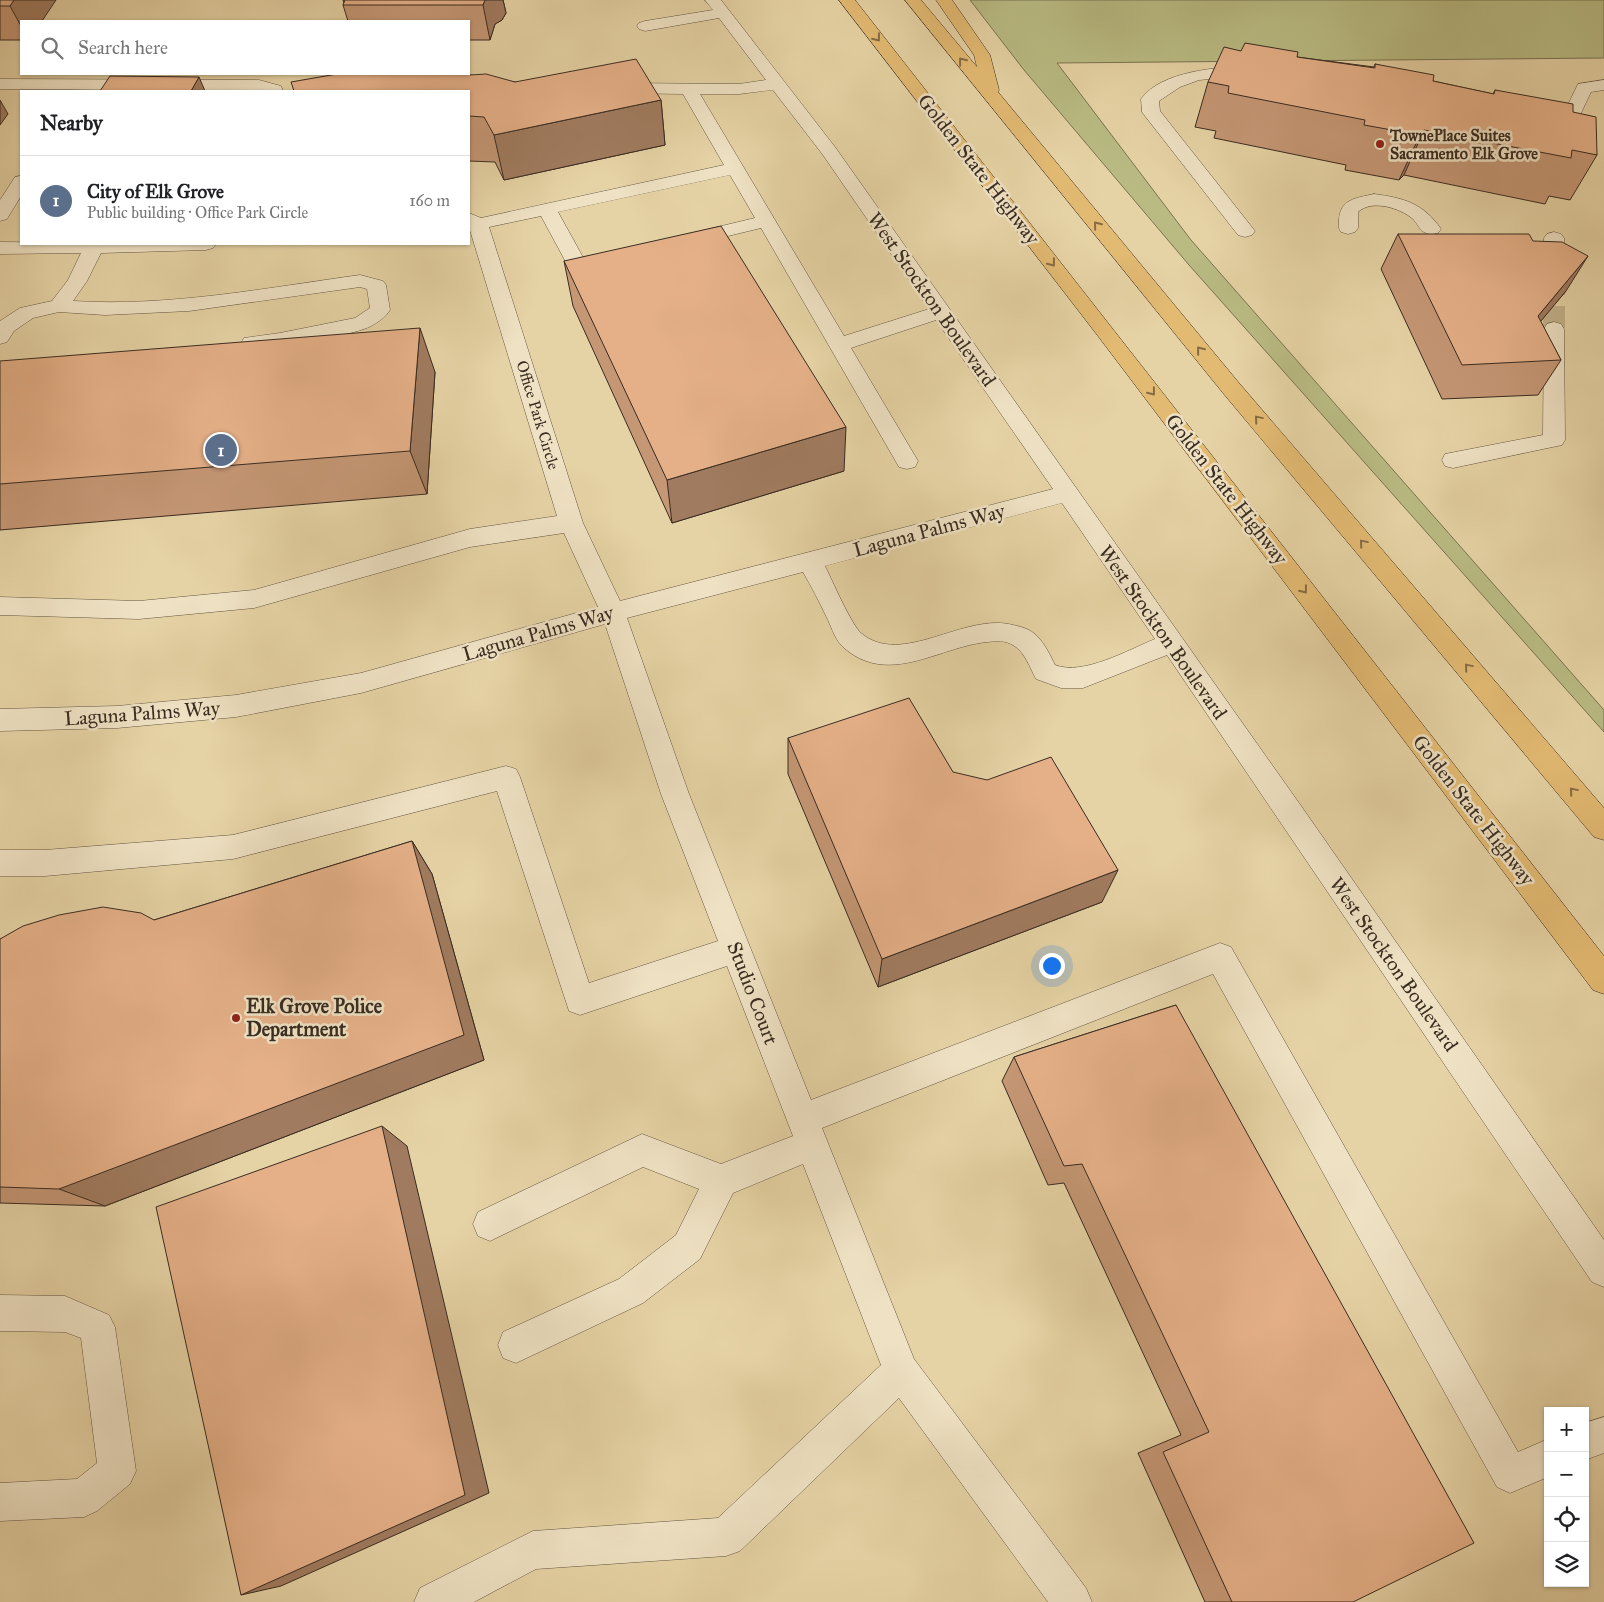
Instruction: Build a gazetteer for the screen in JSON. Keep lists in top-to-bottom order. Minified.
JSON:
{"streets":{"highway":["Golden State Highway"],"street":["West Stockton Boulevard","Office Park Circle","Laguna Palms Way","Studio Court"]},"crossings":[["West Stockton Boulevard","Laguna Palms Way"],["Office Park Circle","Laguna Palms Way"],["Office Park Circle","Studio Court"],["Laguna Palms Way","Studio Court"]],"places":["TownePlace Suites Sacramento Elk Grove","Elk Grove Police Department"],"page":{"search":"Search here","heading":"Nearby","list":[{"mark":"1","name":"City of Elk Grove","note":"Public building · Office Park Circle","value":"160 m"}],"pins":"1","map_buttons":["+","−"]}}
